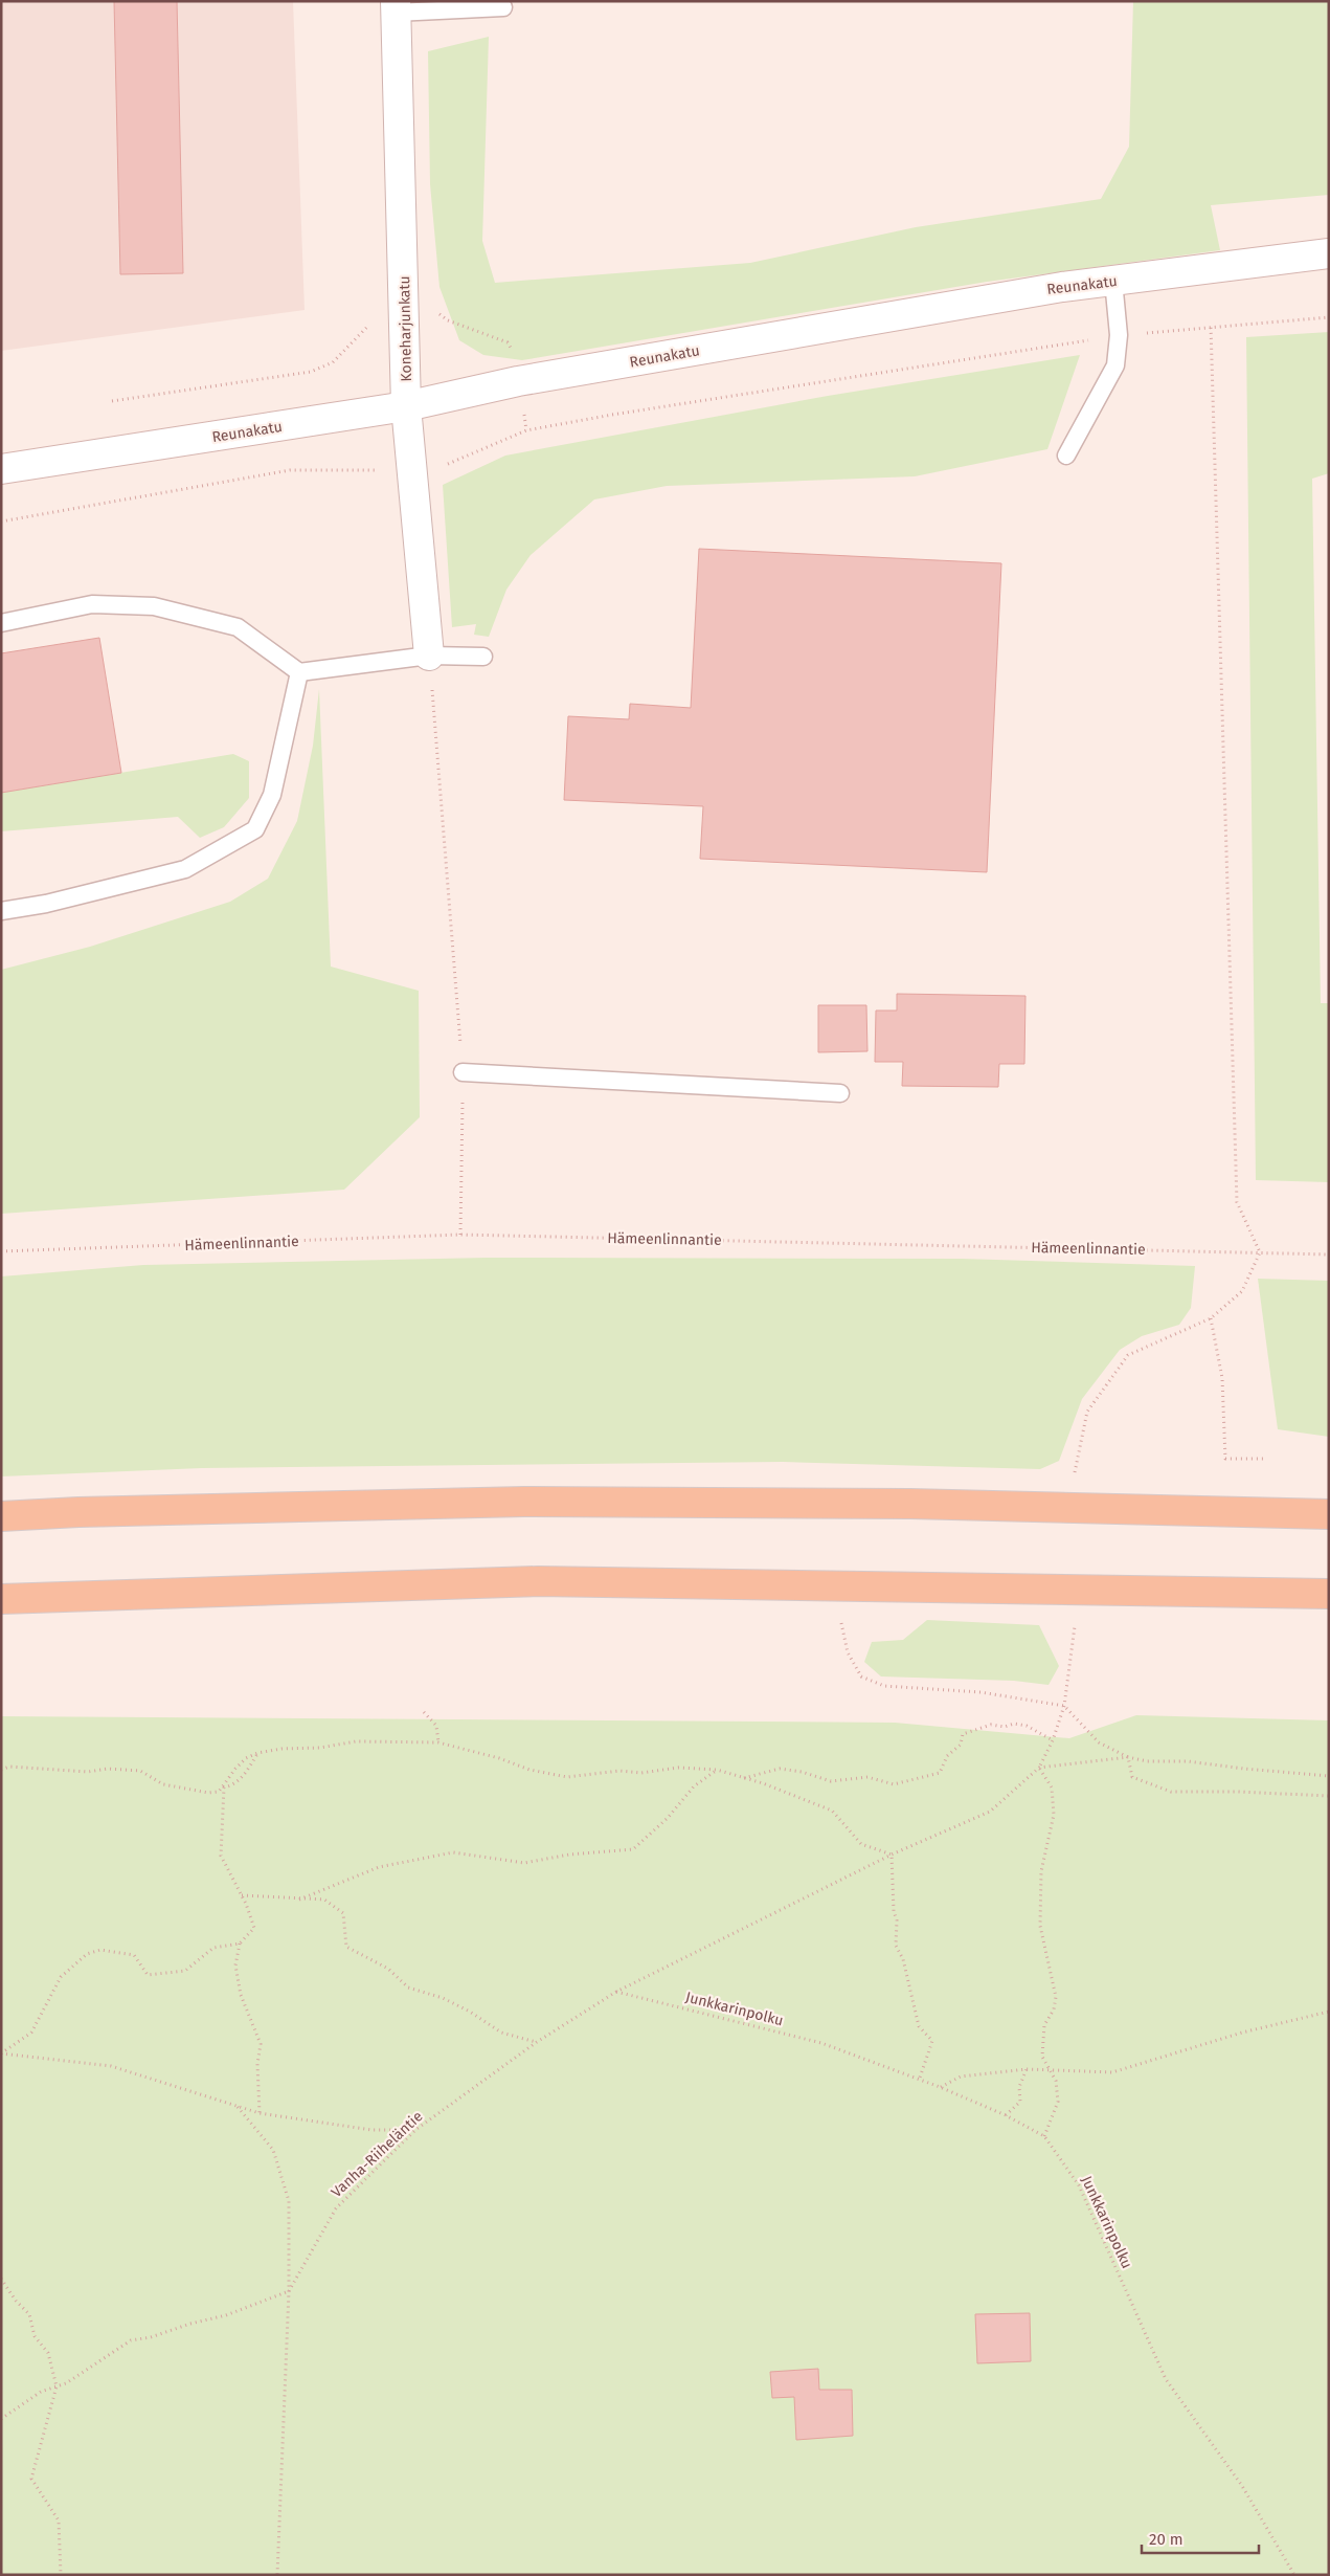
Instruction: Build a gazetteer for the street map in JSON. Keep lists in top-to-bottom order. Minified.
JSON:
{"streets":{"street":["Reunakatu","Koneharjunkatu"],"path":["Hämeenlinnantie","Junkkarinpolku","Vanha-Riiheläntie"]},"crossings":[["Reunakatu","Koneharjunkatu"],["Junkkarinpolku","Vanha-Riiheläntie"]],"scale_bar":"20 m"}
